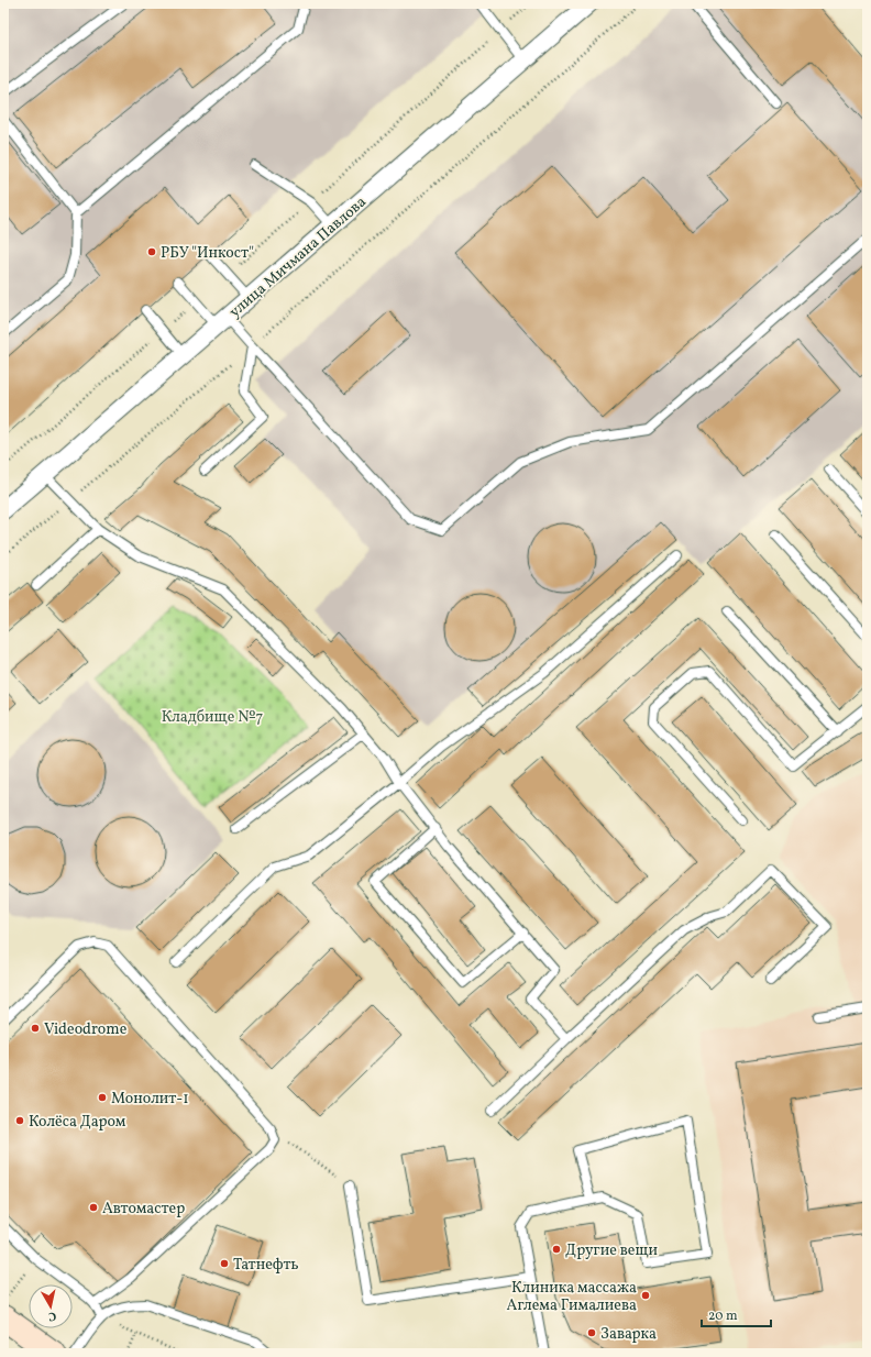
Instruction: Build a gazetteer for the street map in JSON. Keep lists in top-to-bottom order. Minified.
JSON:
{"streets":{"street":["улица Мичмана Павлова"]},"parks":["Кладбище №7"],"places":["РБУ \"Инкост\"","Videodrome","Монолит-1","Колёса Даром","Автомастер","Другие вещи","Татнефть","Клиника массажа Аглема Гималиева","Заварка"],"scale_bar":"20 m","north":"bottom"}
